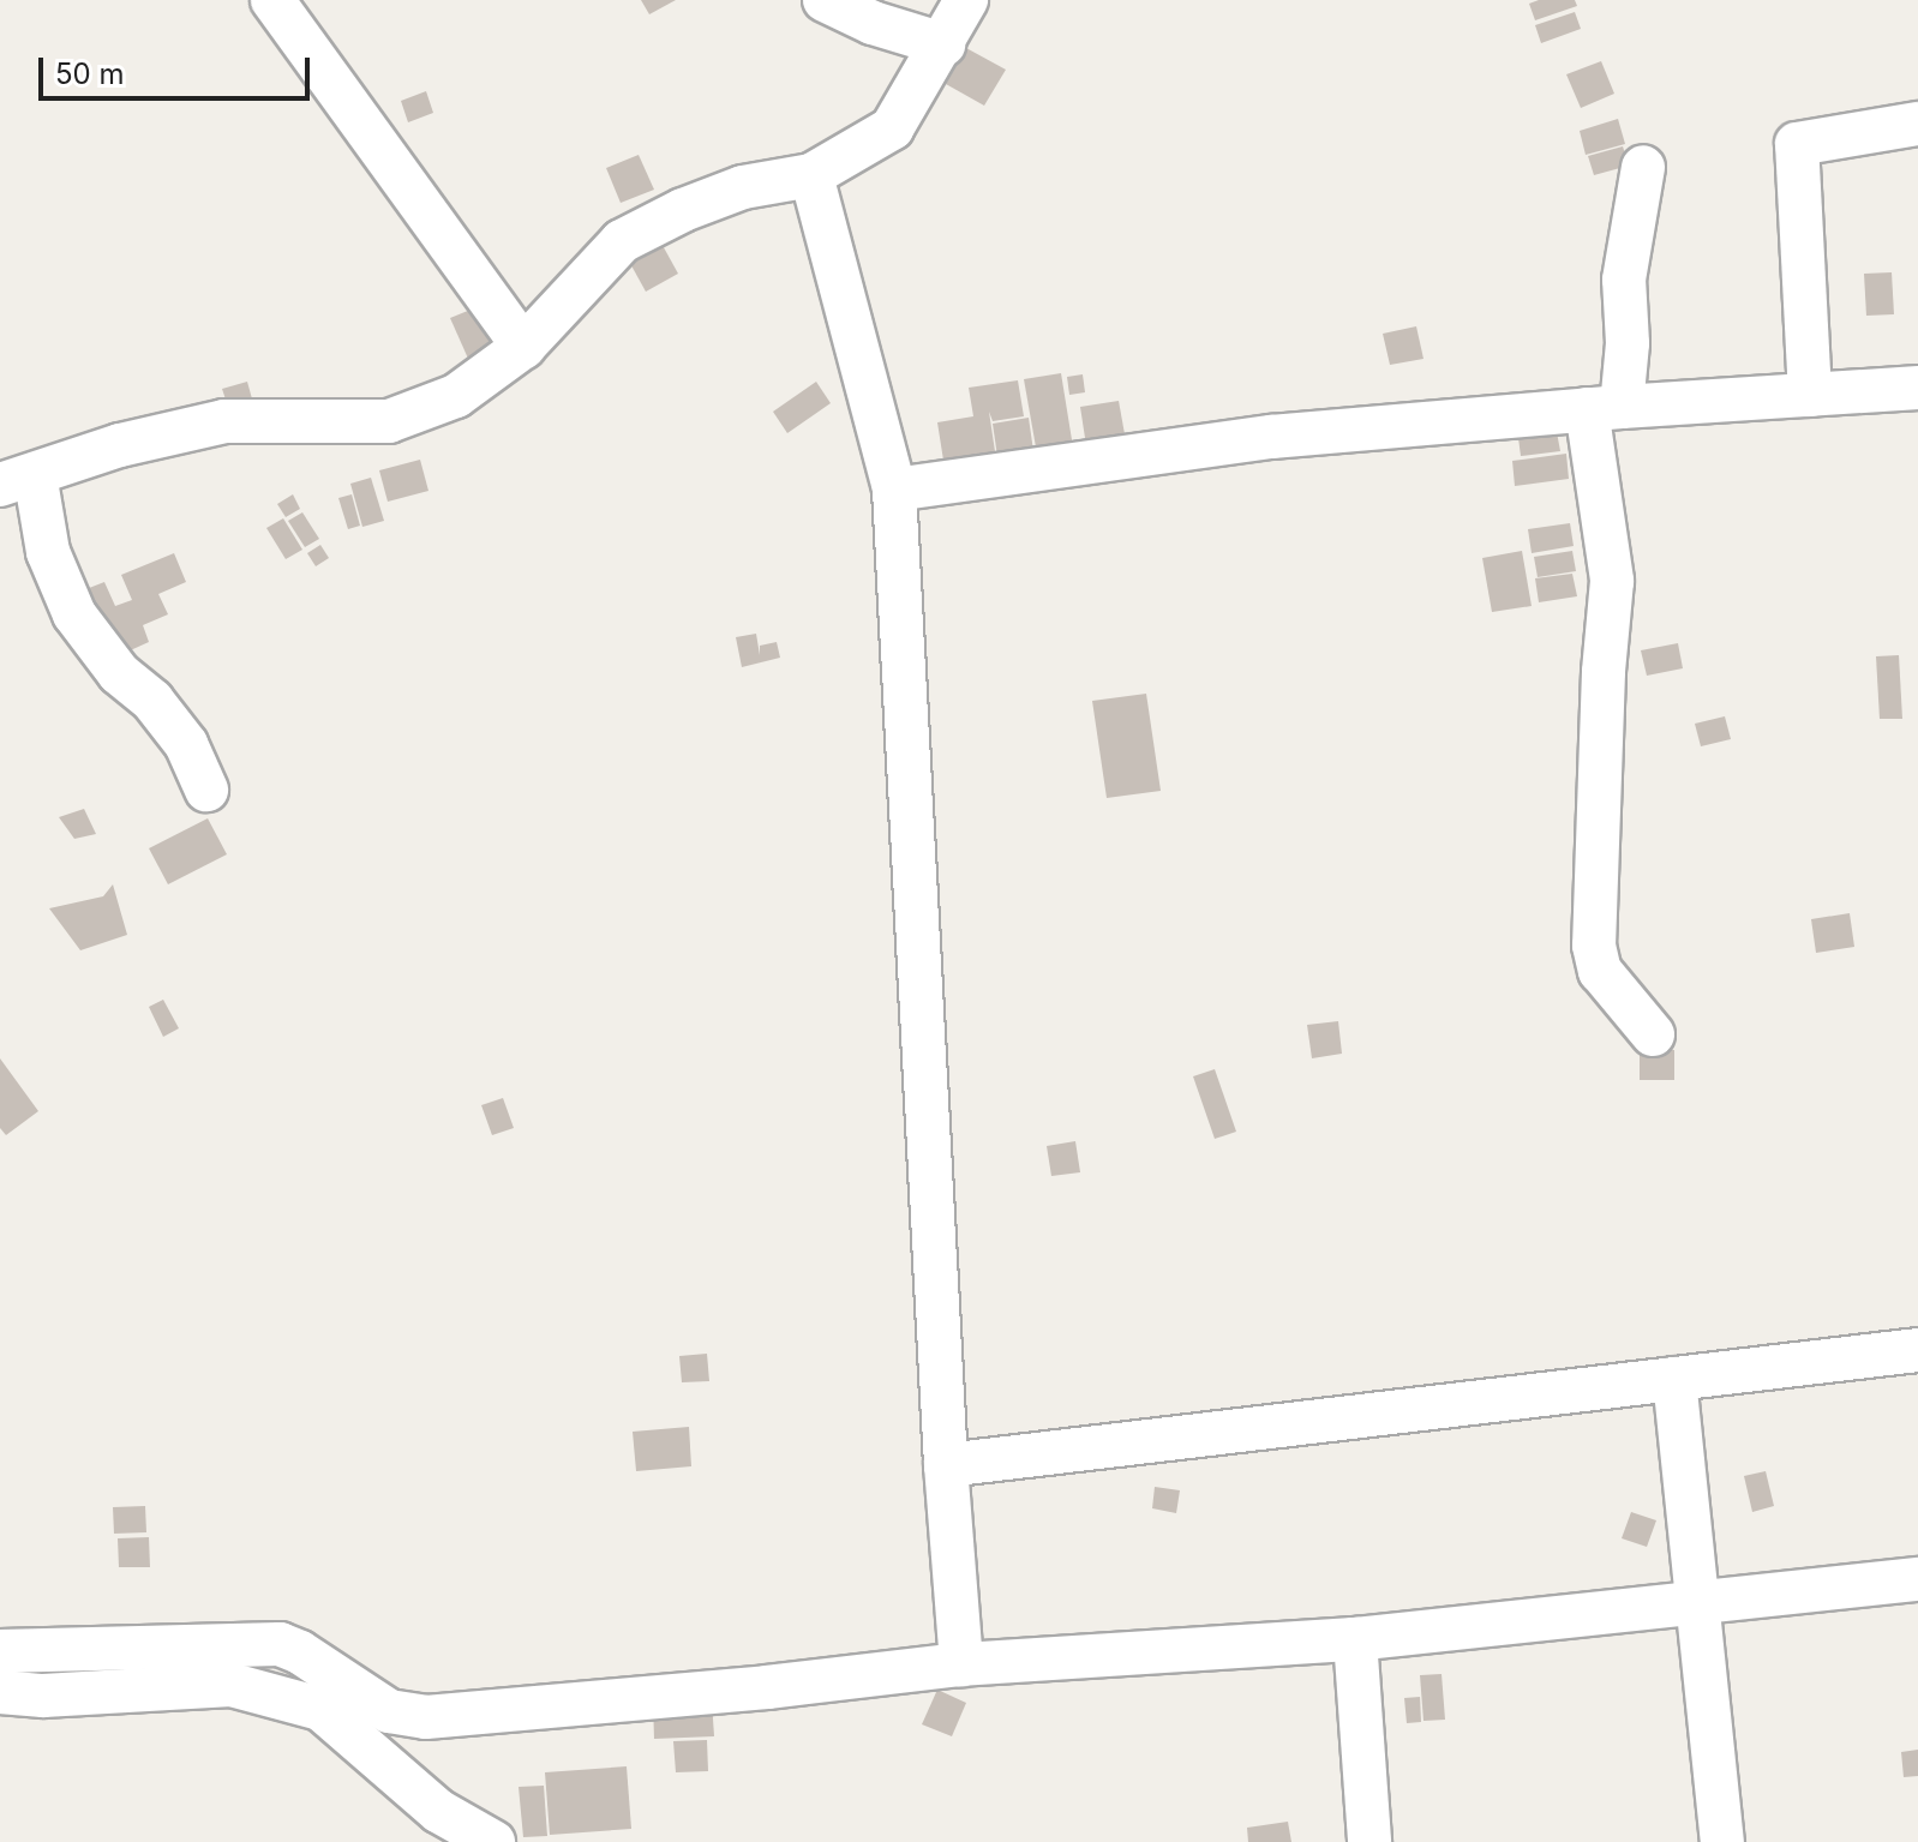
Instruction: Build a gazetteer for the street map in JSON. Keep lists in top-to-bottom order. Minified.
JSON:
{"scale_bar":"50 m"}
